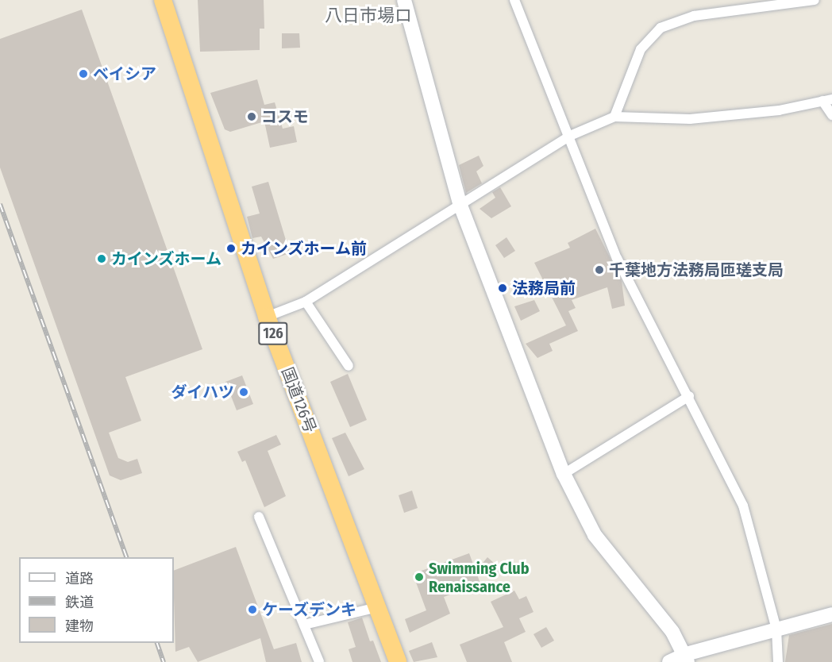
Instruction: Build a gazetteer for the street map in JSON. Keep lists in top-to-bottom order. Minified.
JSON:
{"streets":{"highway":["126","国道126号"]},"districts":["八日市場ロ"],"places":["ベイシア","コスモ","カインズホーム前","カインズホーム","千葉地方法務局匝瑳支局","法務局前","ダイハツ","Swimming Club Renaissance","ケーズデンキ"],"legend":["道路","鉄道","建物"]}
